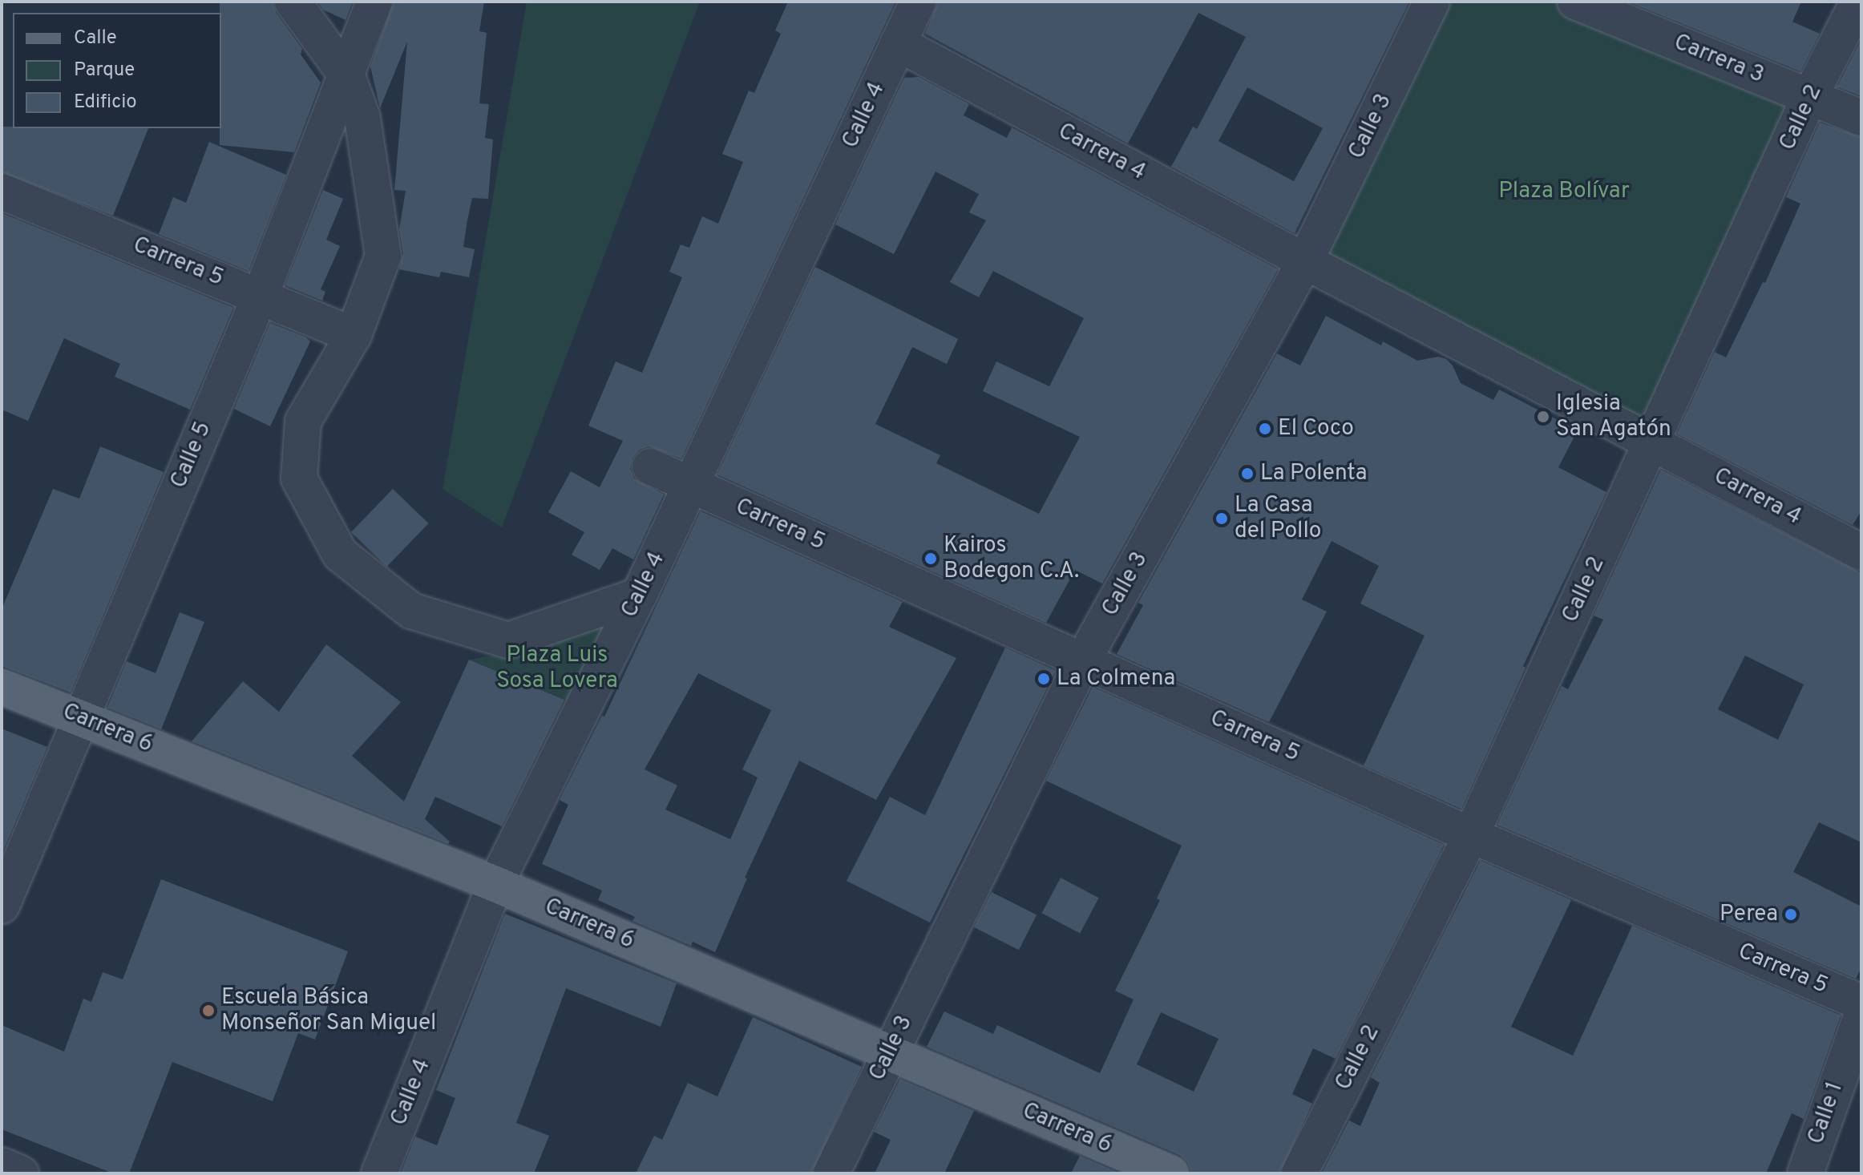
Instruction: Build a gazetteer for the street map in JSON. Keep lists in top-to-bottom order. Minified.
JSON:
{"streets":{"main road":["Carrera 6"],"street":["Carrera 3","Calle 4","Calle 2","Calle 3","Carrera 4","Carrera 5","Calle 5","Calle 1"]},"crossings":[["Carrera 3","Calle 2"],["Calle 4","Carrera 4"],["Calle 4","Carrera 5"],["Calle 4","Carrera 6"],["Calle 2","Carrera 4"],["Calle 2","Carrera 5"],["Calle 3","Carrera 4"],["Calle 3","Carrera 5"],["Calle 3","Carrera 6"],["Carrera 5","Calle 5"],["Calle 5","Carrera 6"]],"parks":["Plaza Bolívar","Plaza Luis Sosa Lovera"],"places":["Iglesia San Agatón","El Coco","La Polenta","La Casa del Pollo","Kairos Bodegon C.A.","La Colmena","Perea","Escuela Básica Monseñor San Miguel"],"legend":["Calle","Parque","Edificio"]}
